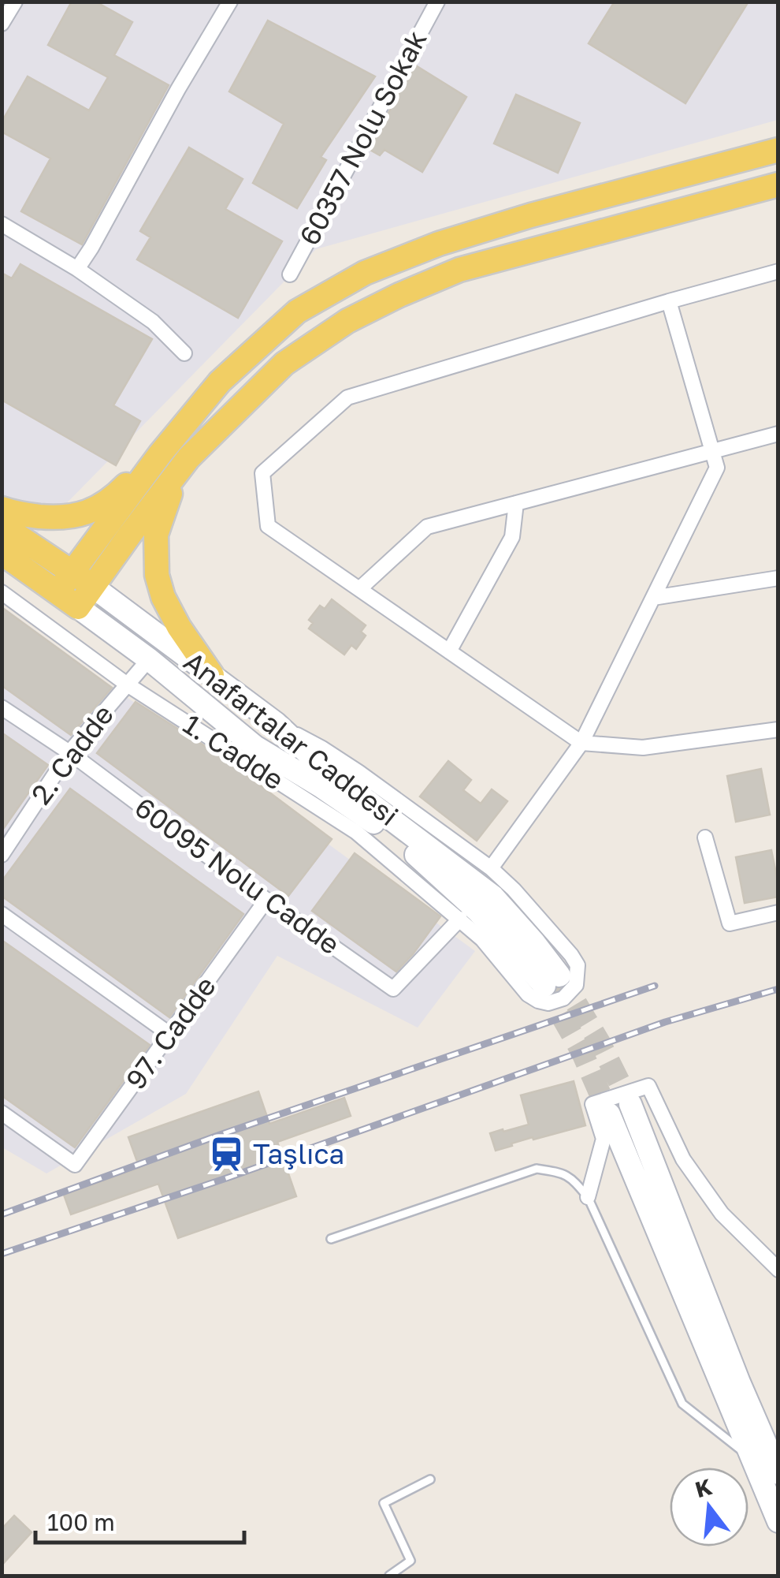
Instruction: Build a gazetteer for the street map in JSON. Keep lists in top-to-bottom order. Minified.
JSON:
{"streets":{"main road":["Anafartalar Caddesi"],"street":["60357 Nolu Sokak","1. Cadde","2. Cadde","60095 Nolu Cadde","97. Cadde"]},"crossings":[["Anafartalar Caddesi","2. Cadde"],["1. Cadde","2. Cadde"],["1. Cadde","60095 Nolu Cadde"],["2. Cadde","60095 Nolu Cadde"],["60095 Nolu Cadde","97. Cadde"]],"places":{"station":["Taşlıca"]},"scale_bar":"100 m","north":"top"}
